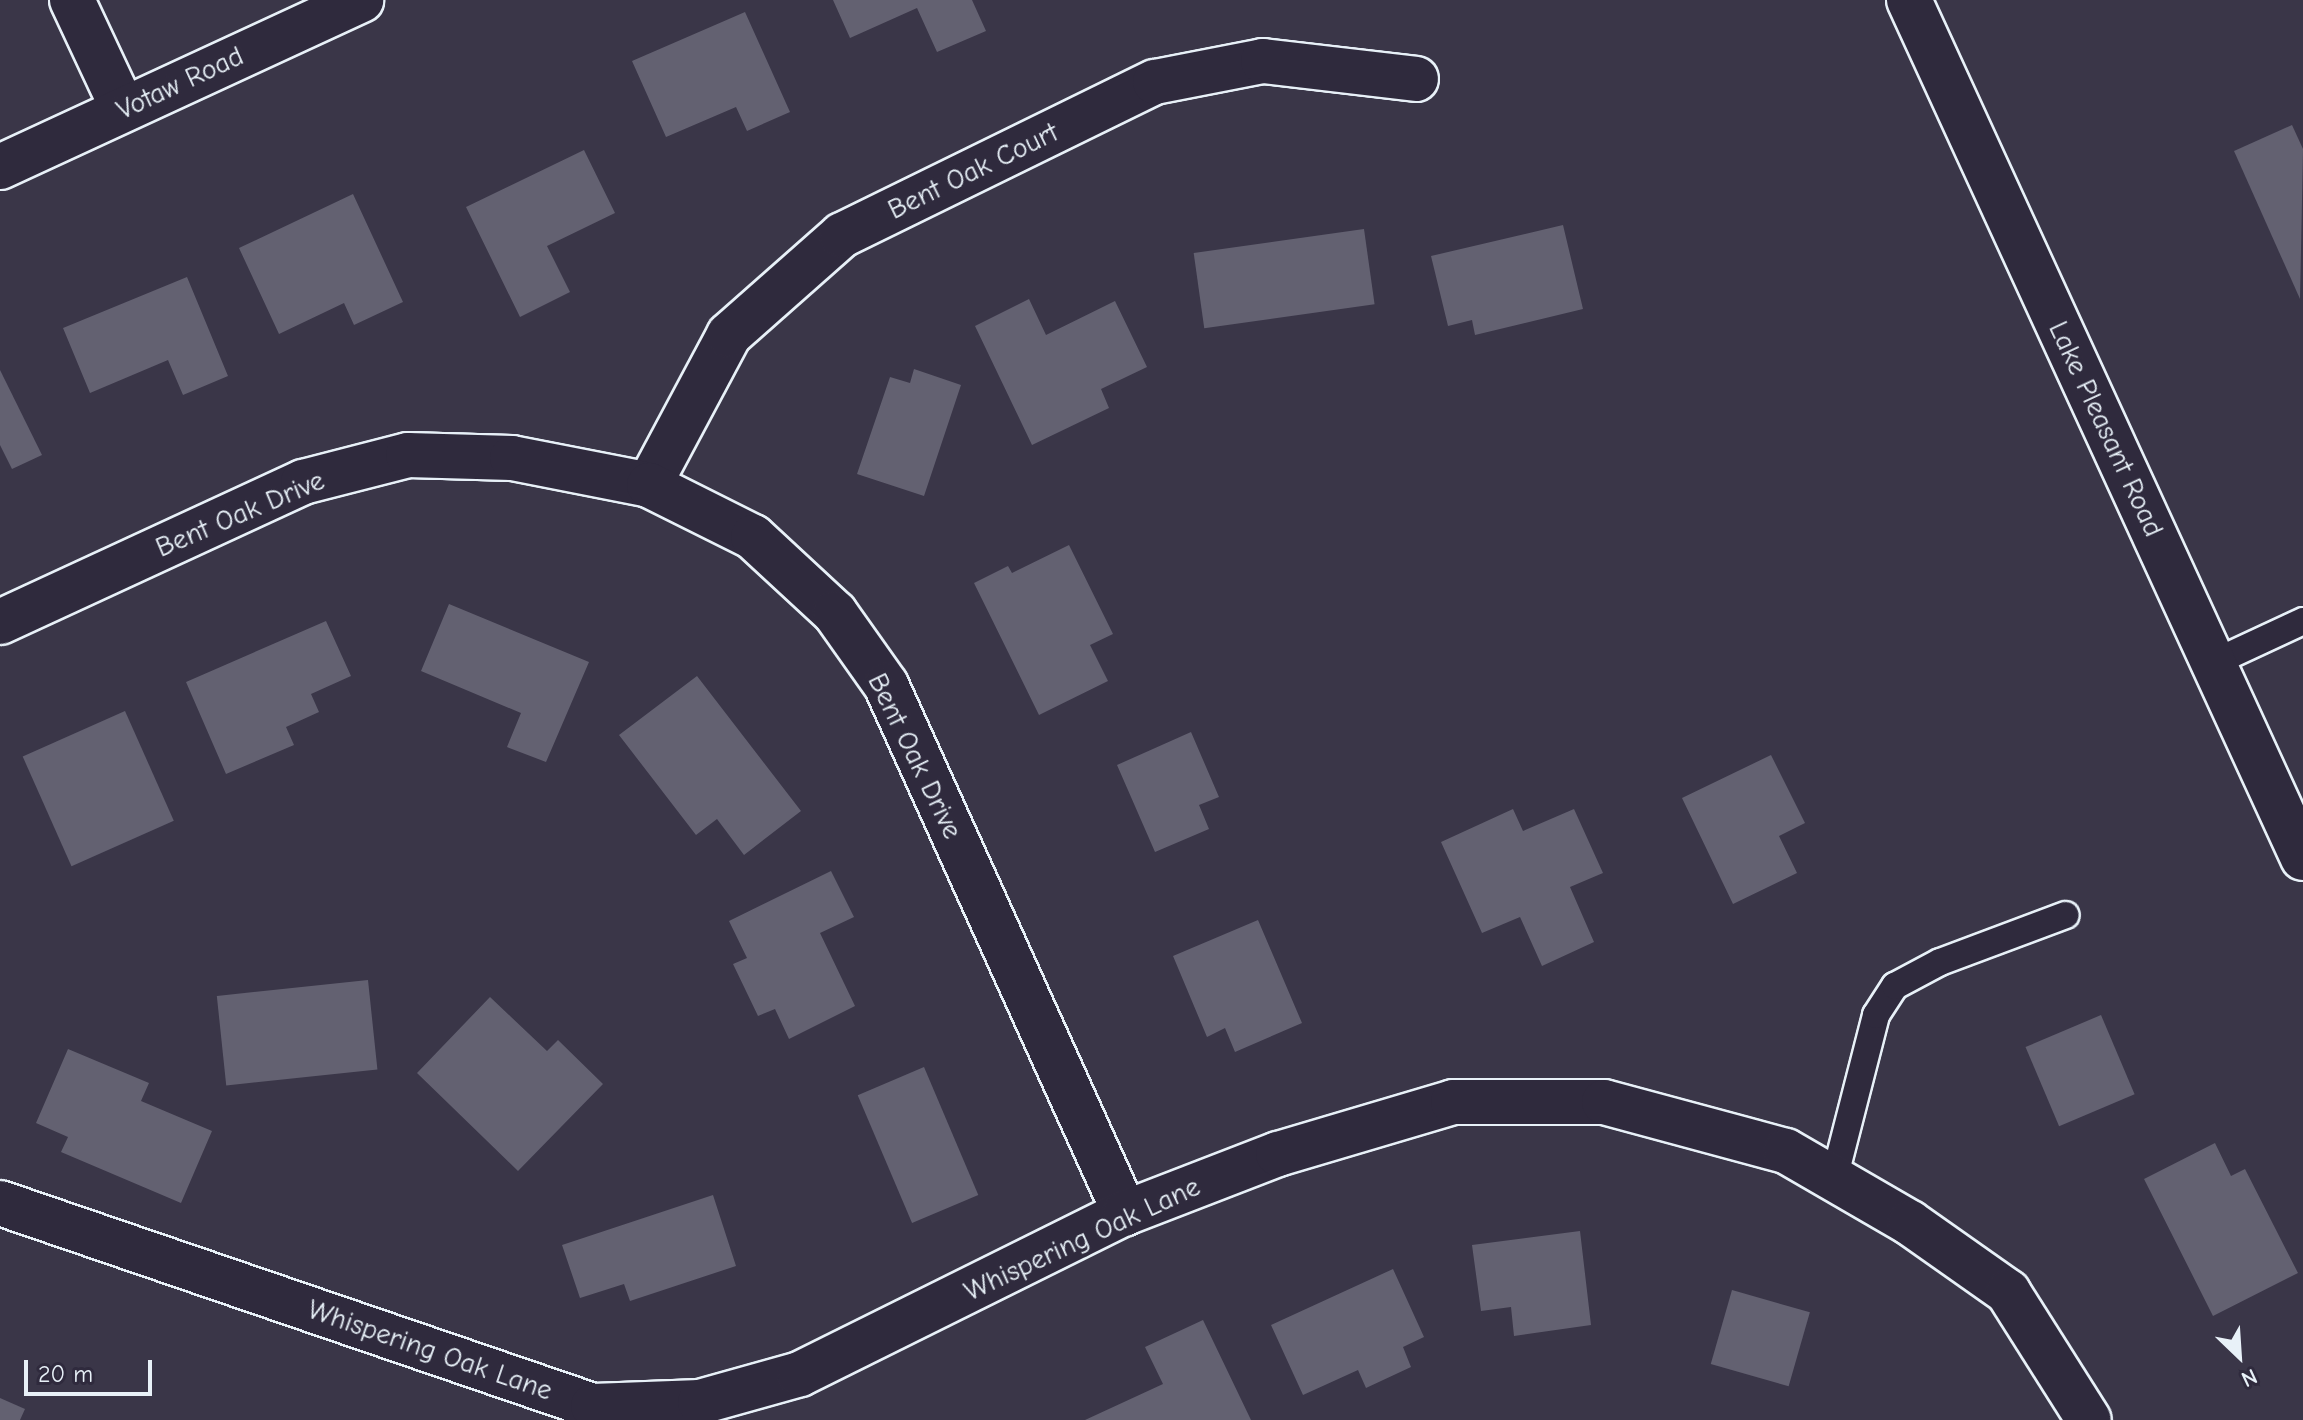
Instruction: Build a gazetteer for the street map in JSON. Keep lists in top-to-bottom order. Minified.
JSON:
{"streets":{"street":["Votaw Road","Bent Oak Court","Lake Pleasant Road","Bent Oak Drive","Whispering Oak Lane"]},"crossings":[["Bent Oak Court","Bent Oak Drive"],["Bent Oak Drive","Whispering Oak Lane"]],"scale_bar":"20 m","north":"bottom right"}
